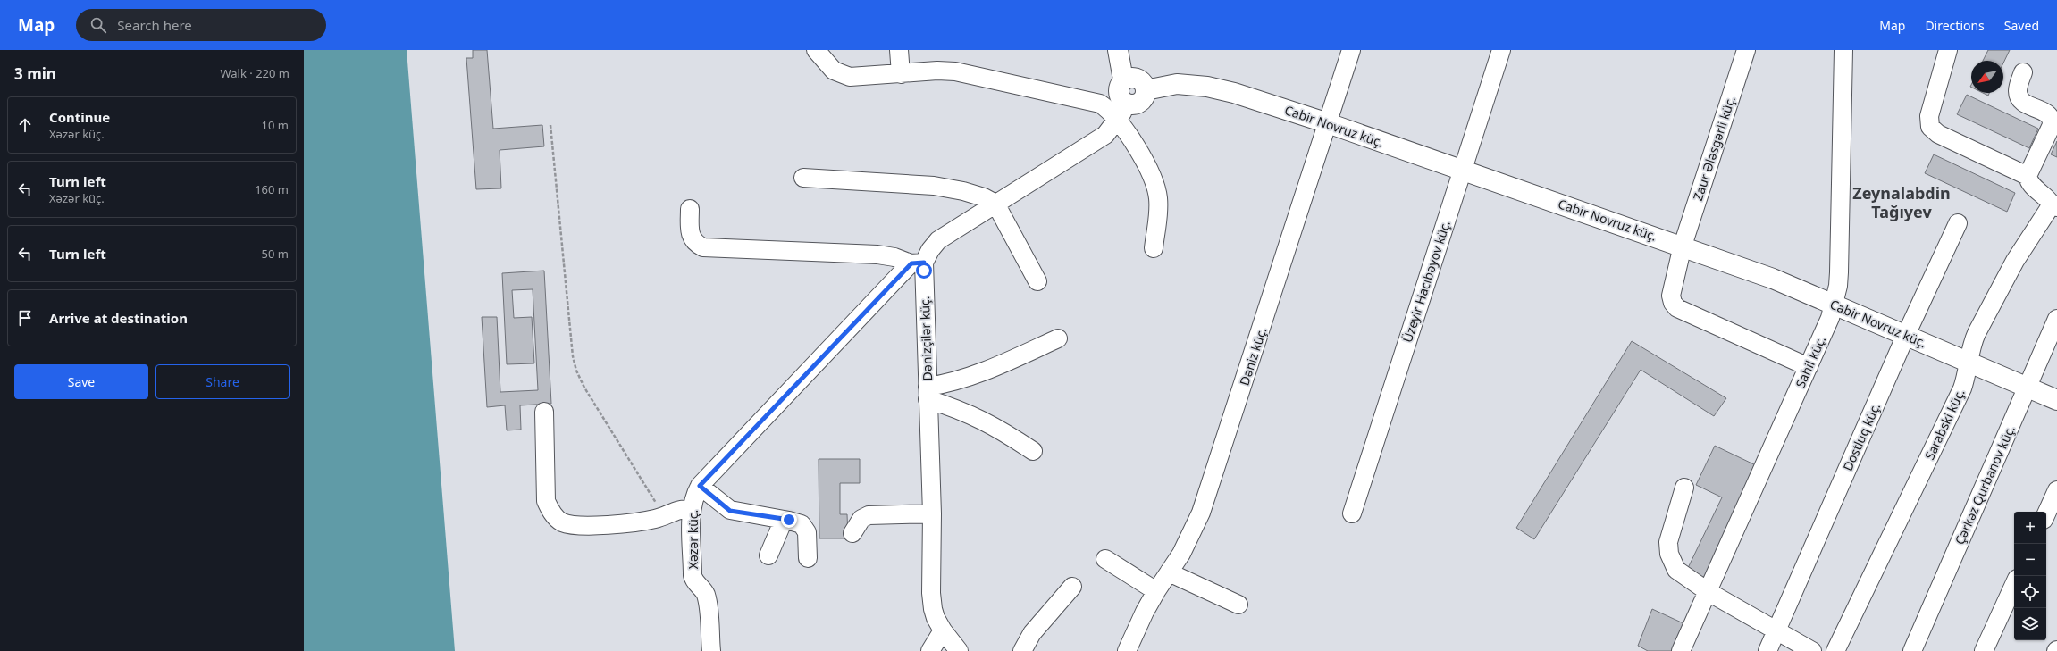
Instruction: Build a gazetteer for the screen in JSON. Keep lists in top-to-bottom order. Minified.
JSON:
{"streets":{"main road":["Cabir Novruz küç."],"street":["Zaur Ələsgərli küç.","Üzeyir Hacıbəyov küç.","Dәnizçilәr küç.","Dәniz küç.","Sahil küç.","Sarabski küç.","Dostluq küç.","Çərkəz Qurbanov küç.","Xəzər küç."]},"crossings":[["Cabir Novruz küç.","Zaur Ələsgərli küç."],["Cabir Novruz küç.","Üzeyir Hacıbəyov küç."],["Cabir Novruz küç.","Dәniz küç."],["Cabir Novruz küç.","Sahil küç."],["Cabir Novruz küç.","Sarabski küç."],["Cabir Novruz küç.","Dostluq küç."],["Cabir Novruz küç.","Çərkəz Qurbanov küç."],["Zaur Ələsgərli küç.","Sahil küç."],["Dәnizçilәr küç.","Xəzər küç."]],"districts":["Zeynalabdin Tağıyev"],"north":"bottom left","page":{"header":"Map","search":"Search here","nav":["Map","Directions","Saved"],"heading":["3 min","Walk · 220 m"],"list":[["Continue","Xəzər küç.","10 m"],["Turn left","Xəzər küç.","160 m"],["Turn left","50 m"],"Arrive at destination"],"buttons":["Save","Share"],"map_buttons":["+","−"]}}
